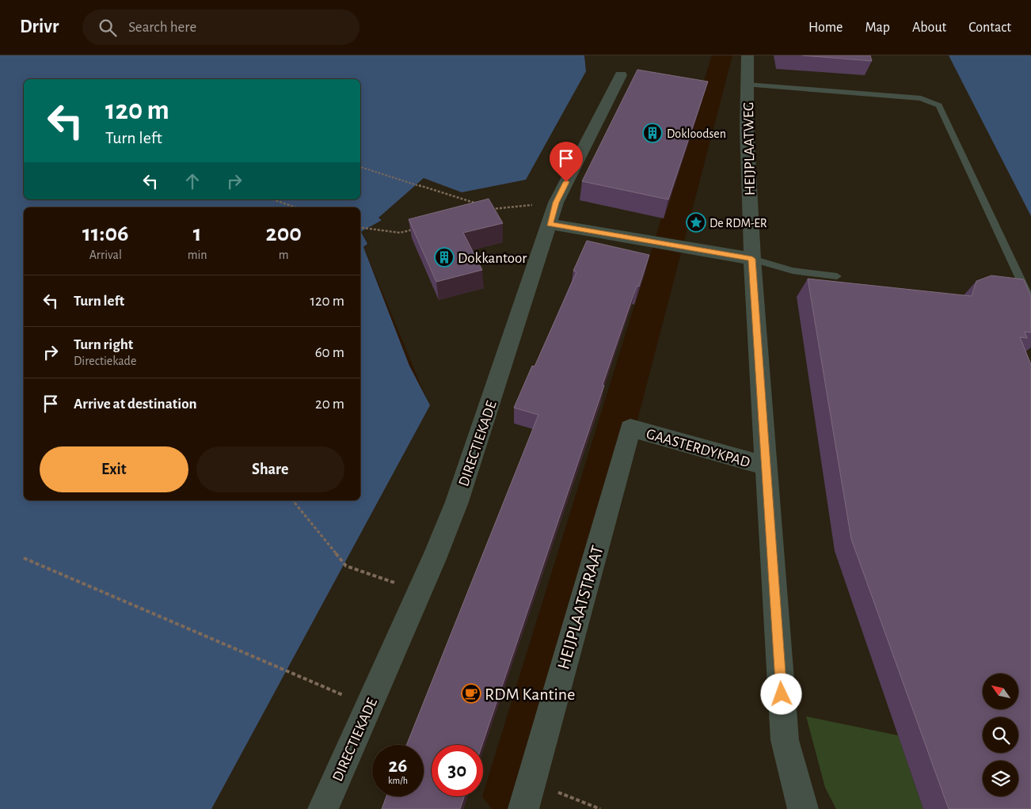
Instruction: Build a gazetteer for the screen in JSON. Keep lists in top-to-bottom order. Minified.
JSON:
{"streets":{"street":["HEIJPLAATWEG","DIRECTIEKADE","GAASTERDYKPAD","HEIJPLAATSTRAAT"]},"crossings":[["HEIJPLAATWEG","GAASTERDYKPAD"],["GAASTERDYKPAD","HEIJPLAATSTRAAT"]],"places":{"building":["Dokloodsen","Dokkantoor"],"place":["De RDM-ER"],"cafe":["RDM Kantine"]},"north":"top left","page":{"header":"Drivr","search":"Search here","nav":["Home","Map","About","Contact"],"turn":["120 m","Turn left"],"eta":["11:06","Arrival","1","min","200","m"],"list":[{"name":"Turn left","value":"120 m"},{"name":"Turn right","note":"Directiekade","value":"60 m"},{"name":"Arrive at destination","value":"20 m"}],"buttons":["Exit","Share"],"speed":"26 km/h","limit":"30"}}
